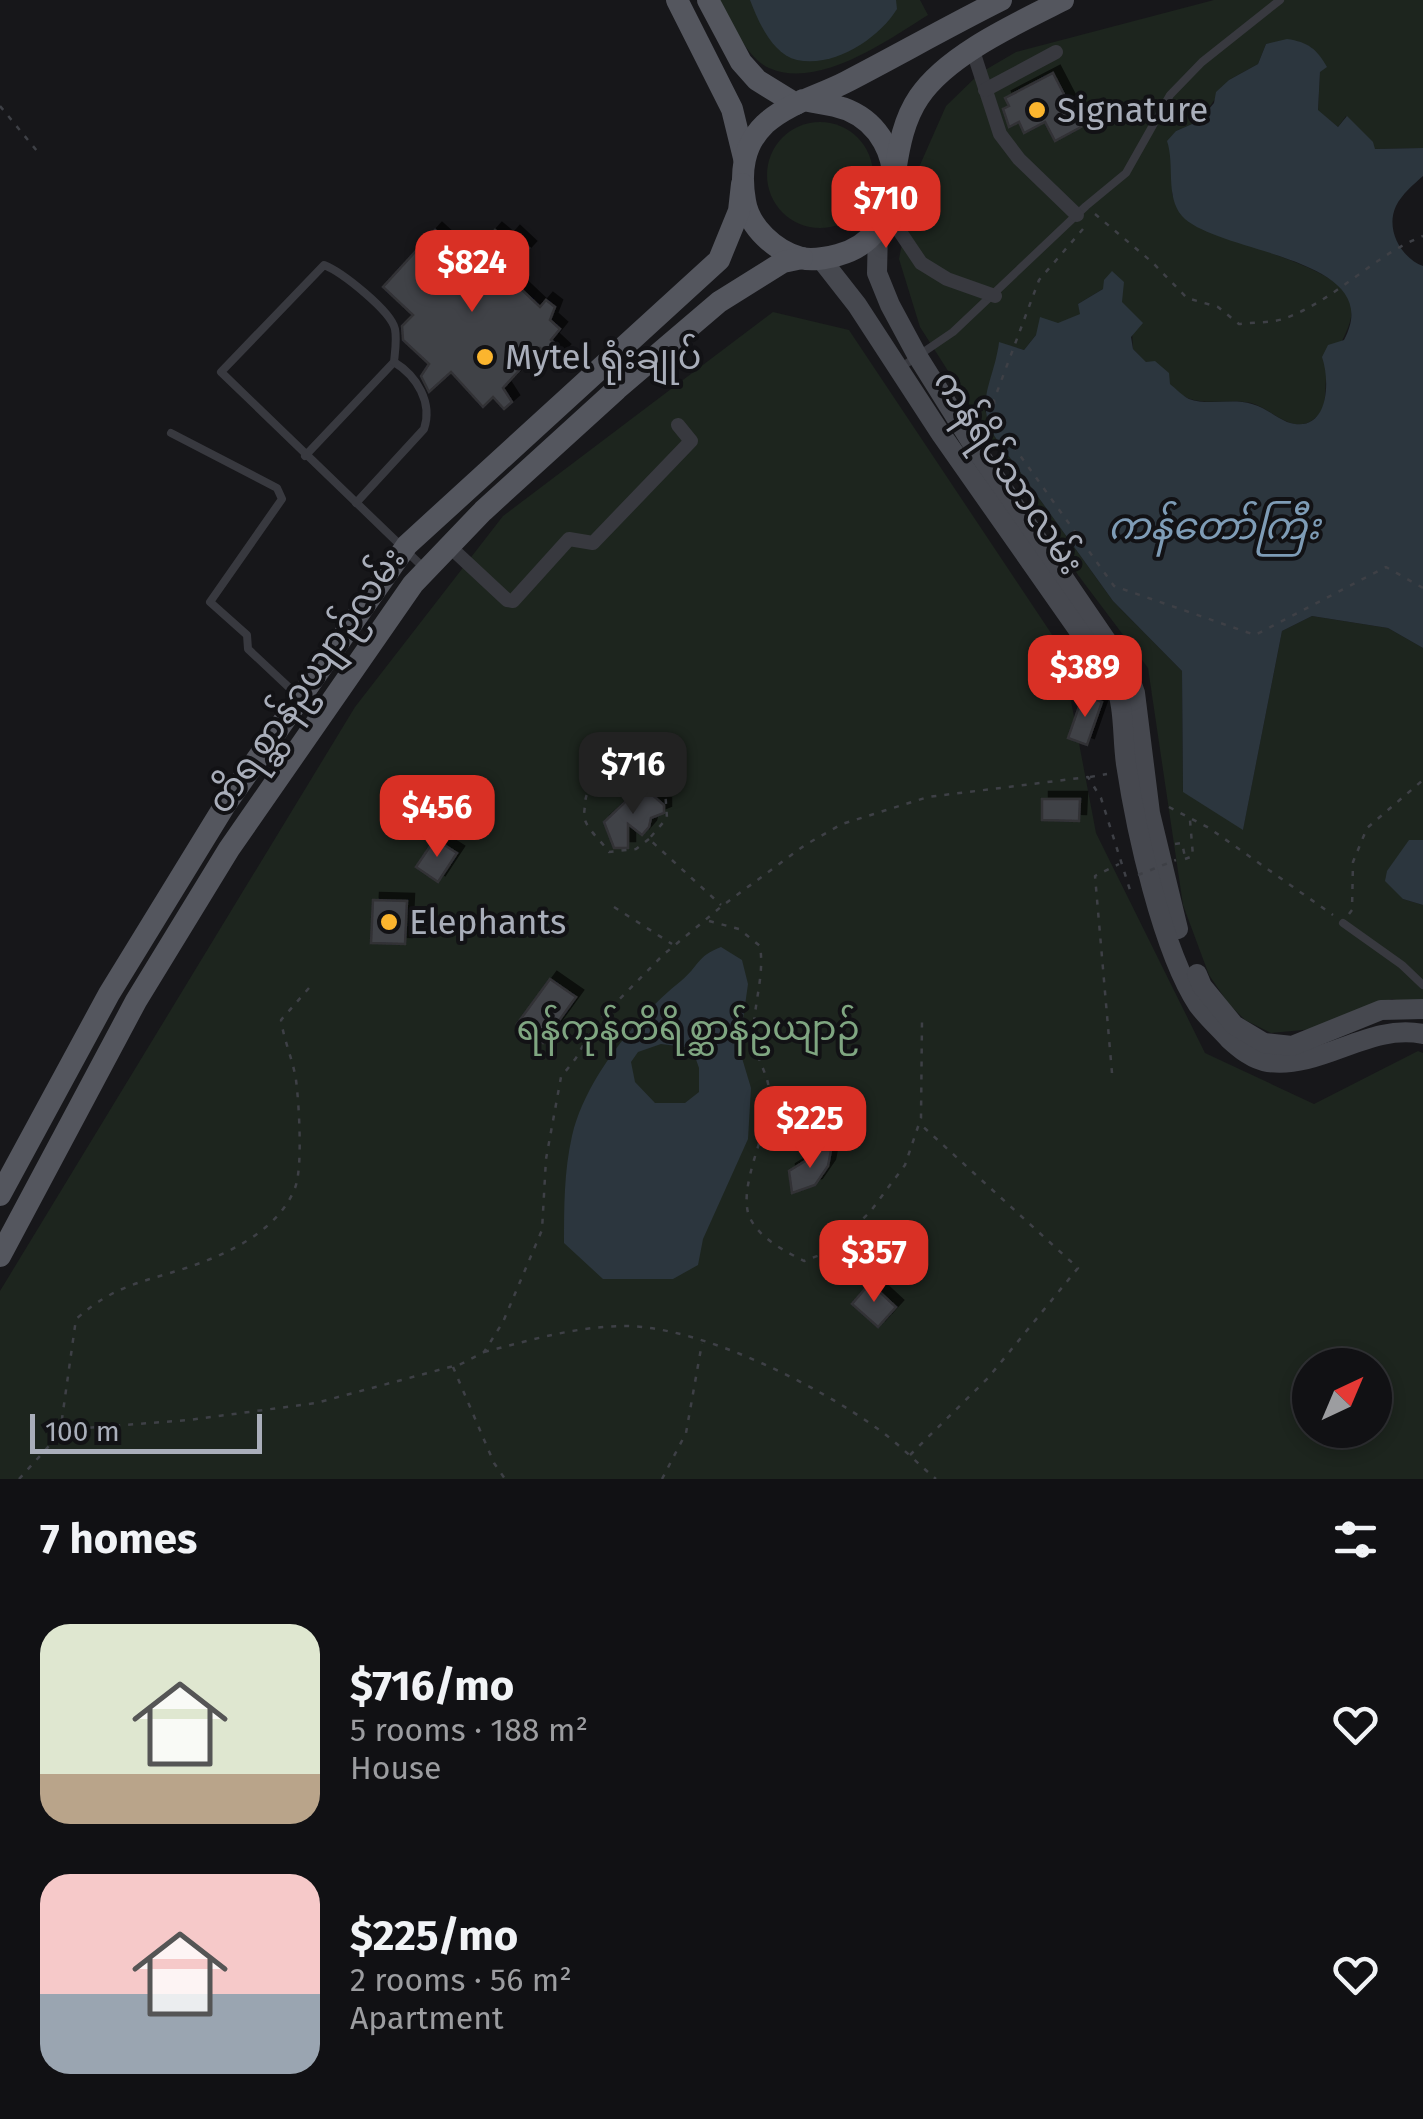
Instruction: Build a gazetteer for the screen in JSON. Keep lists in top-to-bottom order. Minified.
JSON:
{"streets":{"main road":["ကန်ရိပ်သာလမ်း","တိရစ္ဆာန်ဥယျာဉ်လမ်း"]},"crossings":[["ကန်ရိပ်သာလမ်း","တိရစ္ဆာန်ဥယျာဉ်လမ်း"]],"water":["ကန်တော်ကြီး"],"parks":["ရန်ကုန်တိရိစ္ဆာန်ဥယျာဉ်"],"places":["Signature","Mytel ရုံးချုပ်","Elephants"],"scale_bar":"100 m","north":"top right","page":{"price":["$710","$824","$389","$716","$456","$225","$357"],"scale":"100 m","heading":"7 homes","list":[{"name":"$716/mo","note":"5 rooms · 188 m² · House"},{"name":"$225/mo","note":"2 rooms · 56 m² · Apartment"}]}}
